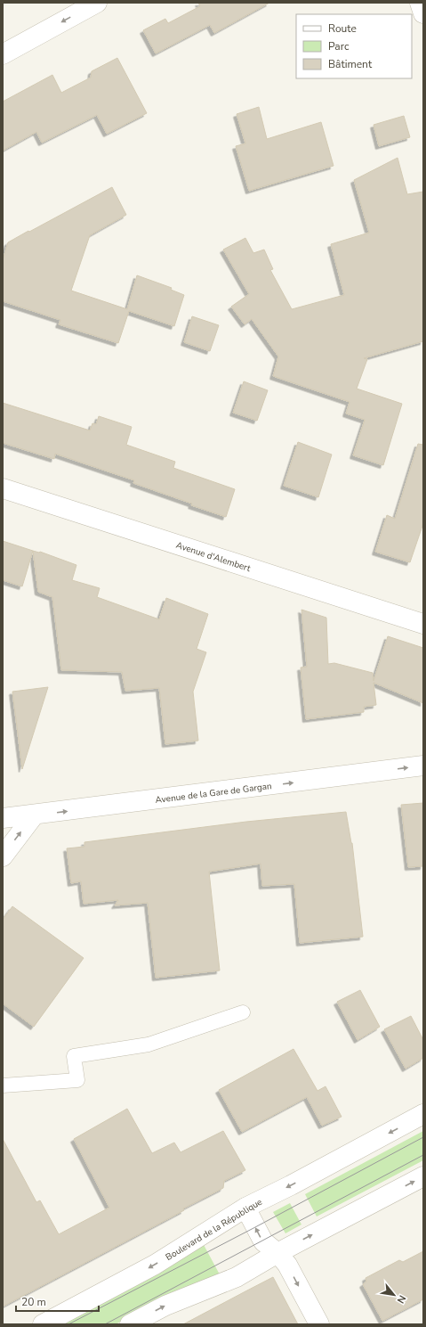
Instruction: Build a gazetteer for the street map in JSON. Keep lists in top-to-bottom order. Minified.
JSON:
{"streets":{"street":["Avenue d'Alembert","Avenue de la Gare de Gargan","Boulevard de la République"]},"one_way":["Avenue de la Gare de Gargan"],"legend":["Route","Parc","Bâtiment"],"scale_bar":"20 m","north":"bottom right"}
